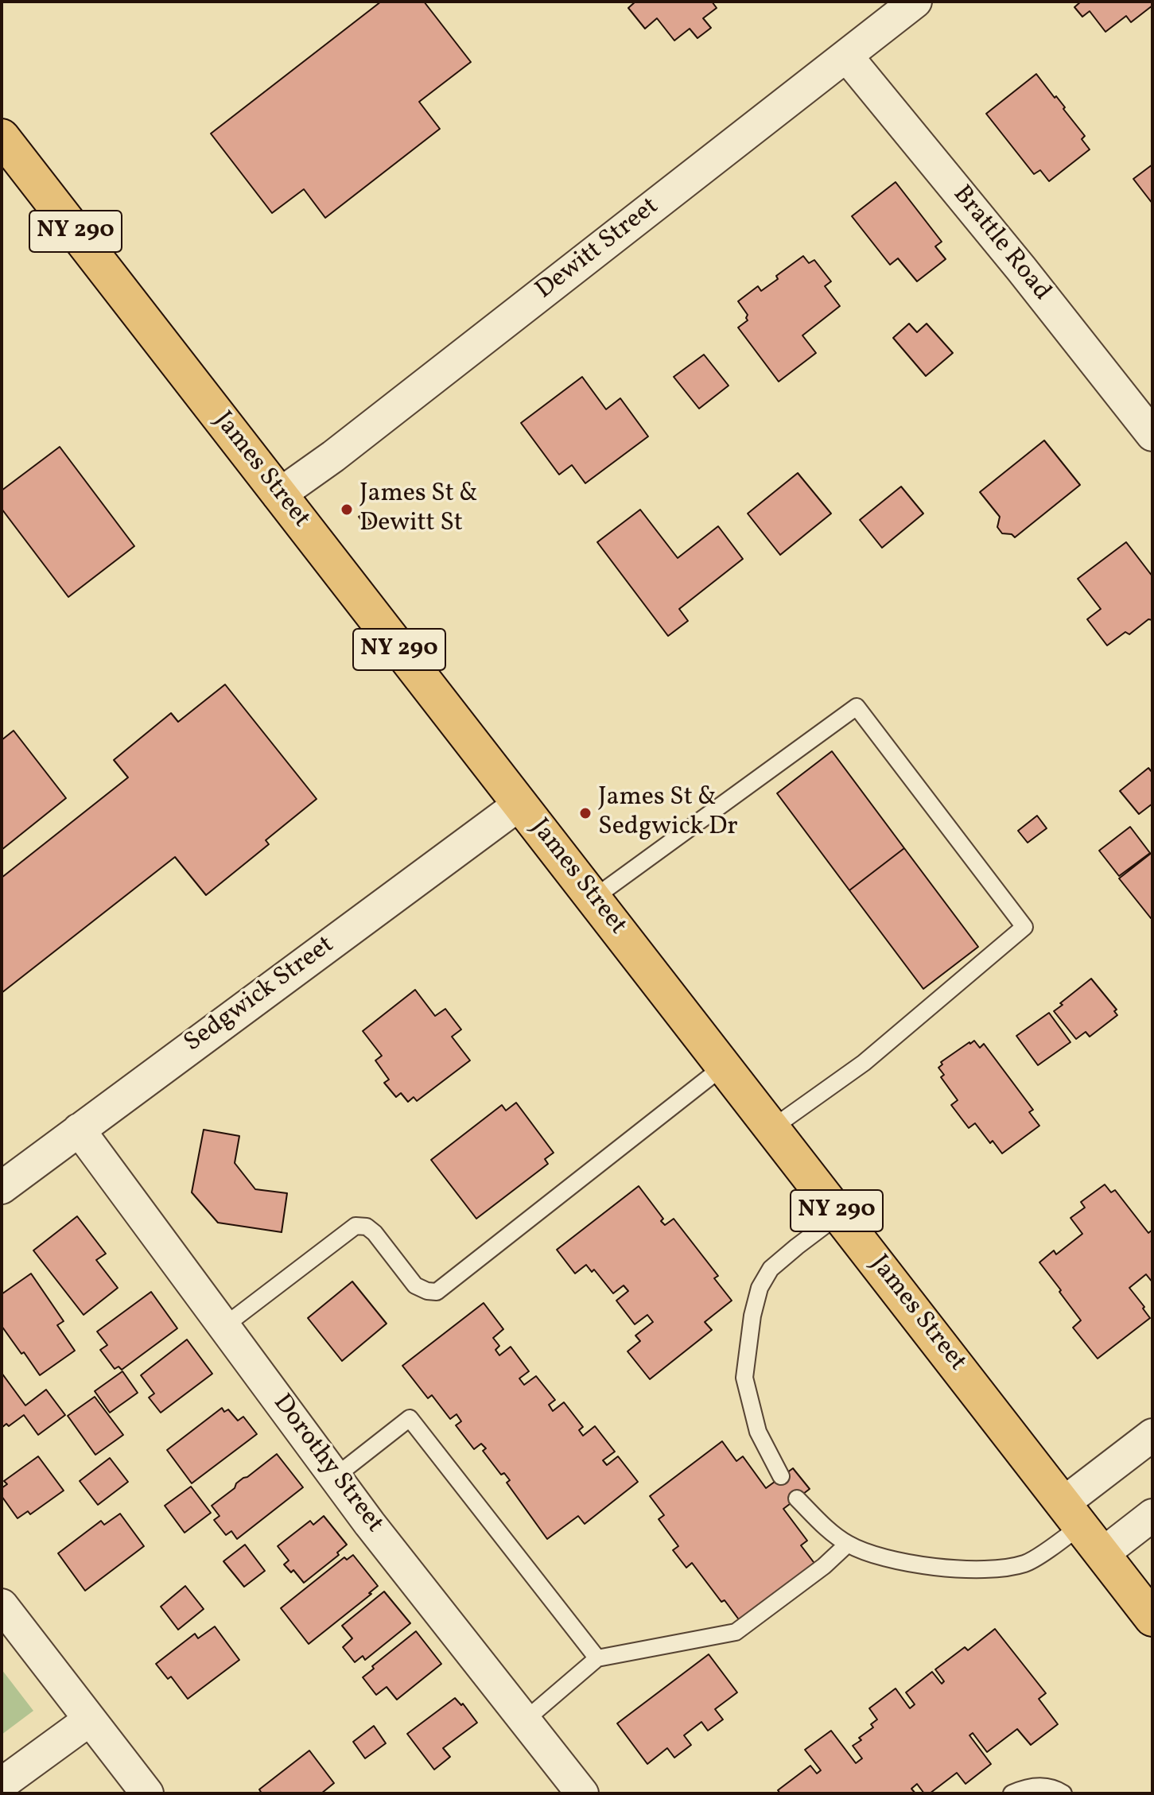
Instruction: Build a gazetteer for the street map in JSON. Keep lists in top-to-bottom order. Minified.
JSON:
{"streets":{"main road":["NY 290","James Street"],"street":["Brattle Road","Dewitt Street","Sedgwick Street","Dorothy Street"]},"crossings":[["Brattle Road","Dewitt Street"],["Dewitt Street","James Street"],["James Street","Sedgwick Street"],["Sedgwick Street","Dorothy Street"]],"places":["James St & Dewitt St","James St & Sedgwick Dr"]}
